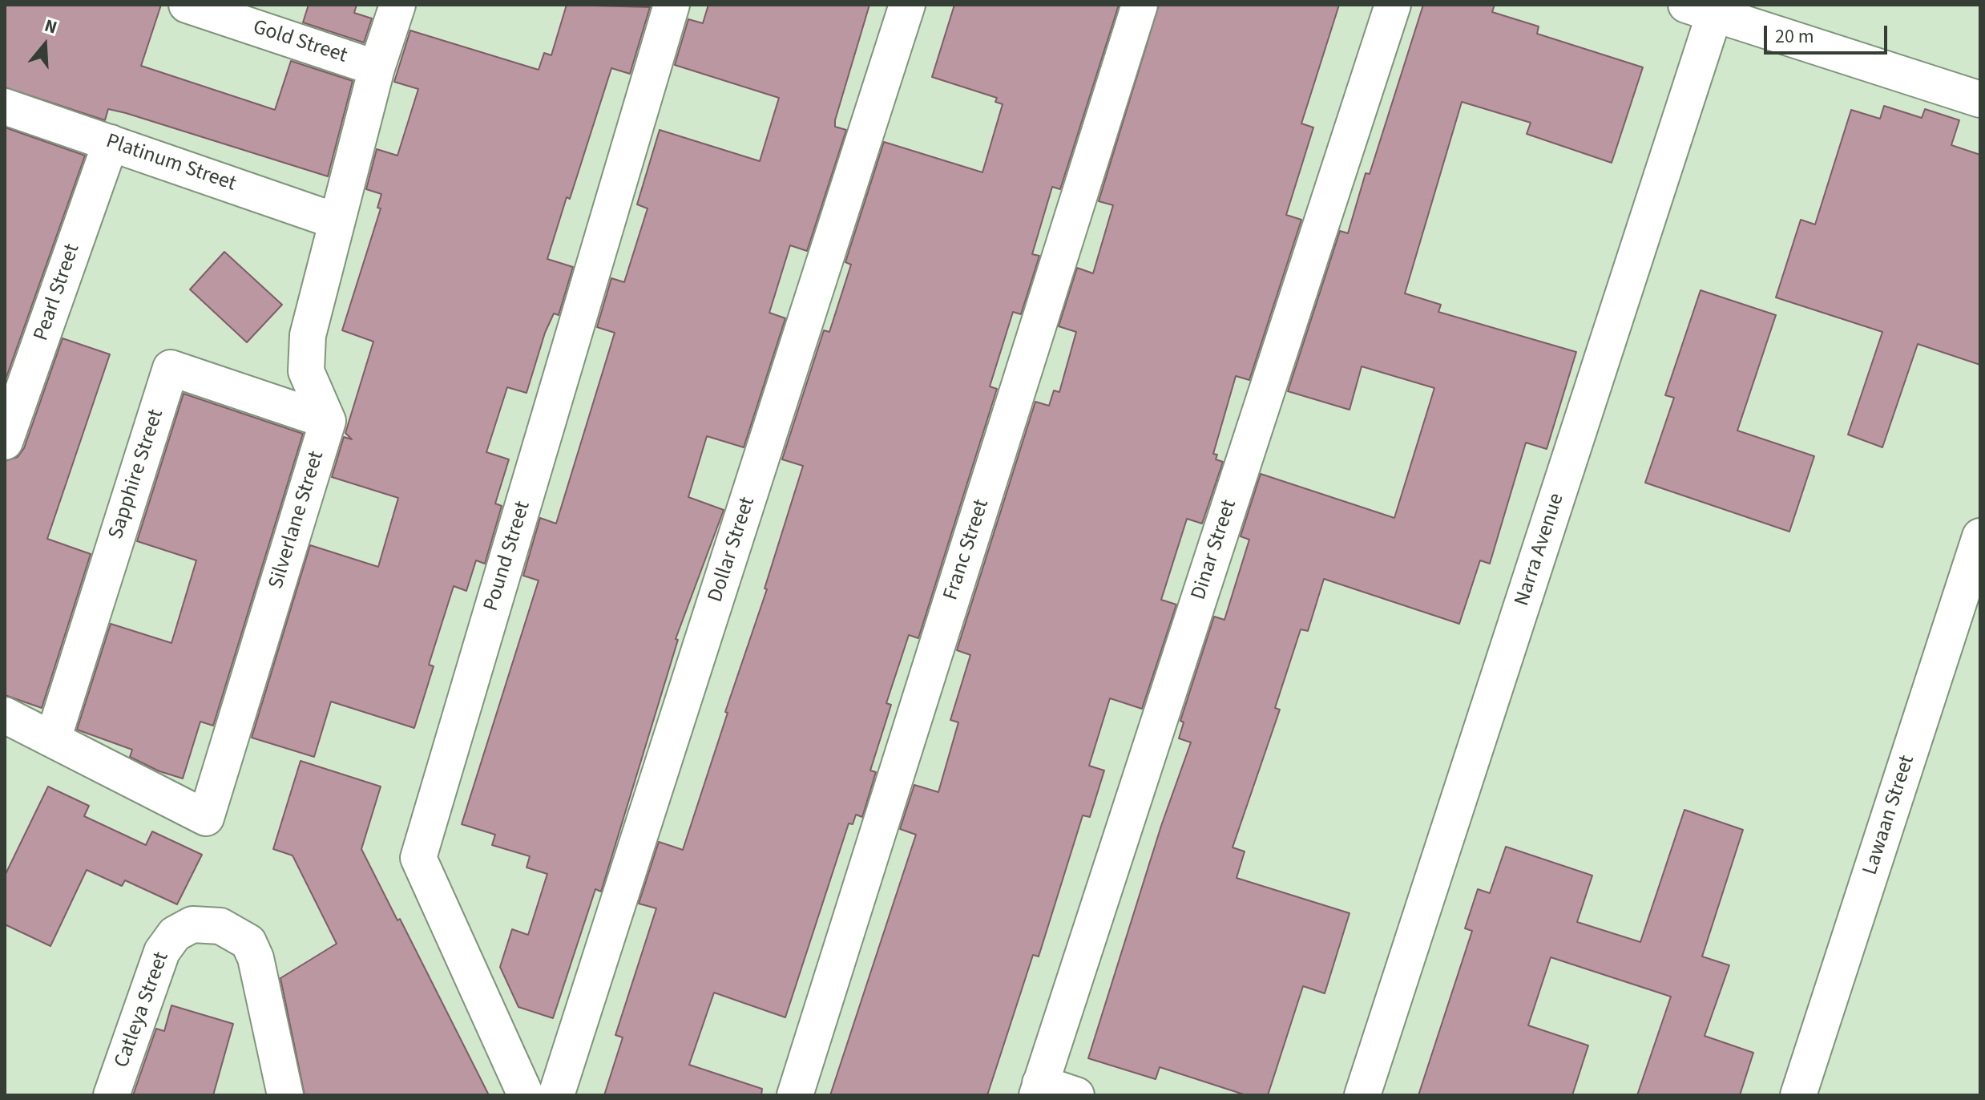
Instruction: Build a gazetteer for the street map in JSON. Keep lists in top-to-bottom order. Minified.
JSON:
{"streets":{"street":["Gold Street","Platinum Street","Pearl Street","Sapphire Street","Silverlane Street","Dollar Street","Franc Street","Dinar Street","Narra Avenue","Pound Street","Lawaan Street","Catleya Street"]},"crossings":[["Platinum Street","Pearl Street"],["Sapphire Street","Silverlane Street"]],"scale_bar":"20 m","north":"top"}
